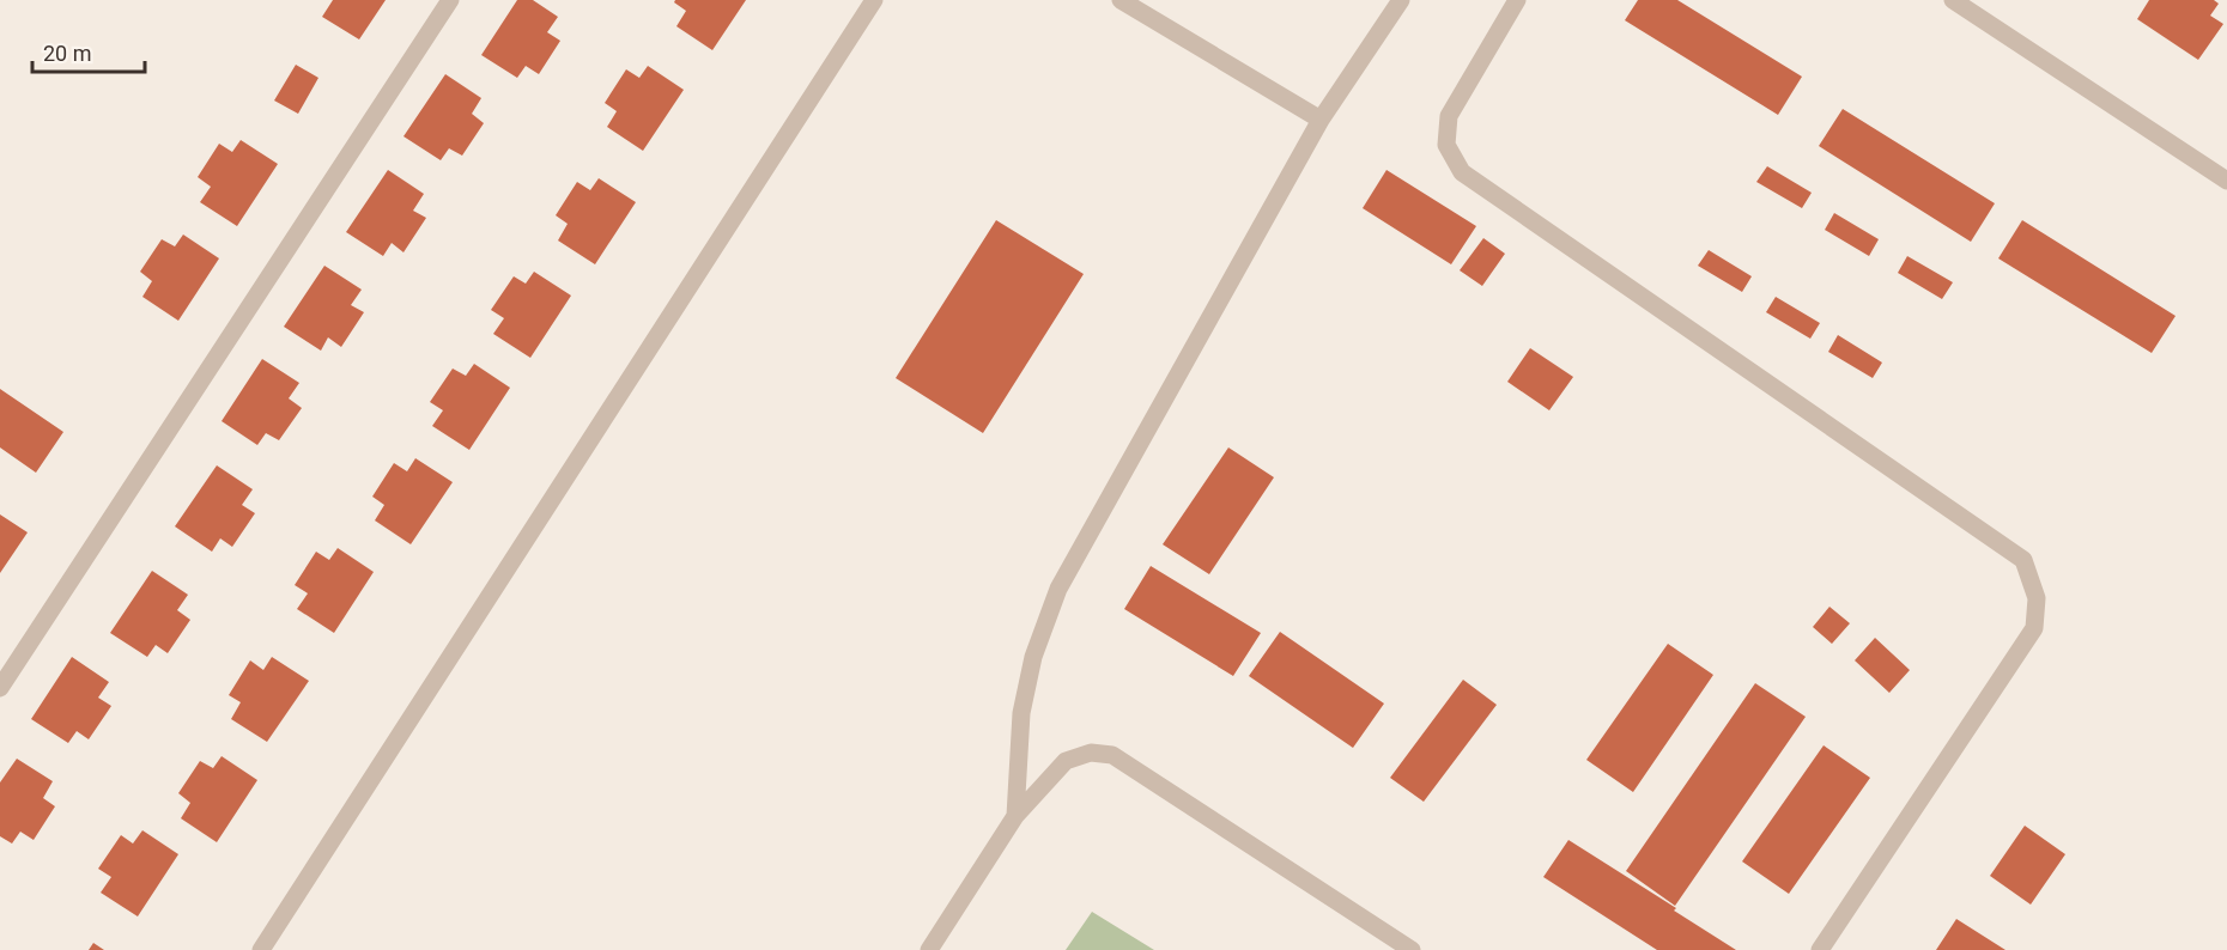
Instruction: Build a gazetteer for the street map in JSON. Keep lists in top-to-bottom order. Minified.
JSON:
{"scale_bar":"20 m"}
